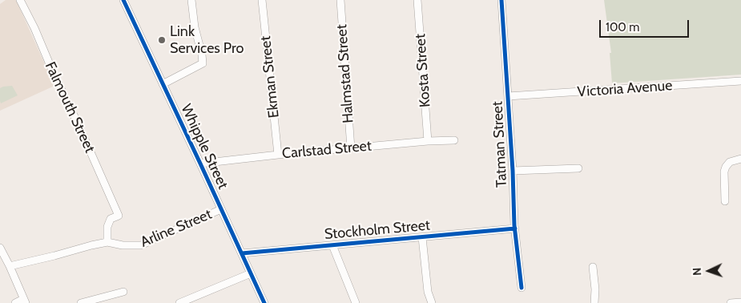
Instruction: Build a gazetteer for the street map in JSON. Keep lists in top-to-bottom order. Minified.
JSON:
{"streets":{"street":["Kosta Street","Halmstad Street","Ekman Street","Victoria Avenue","Falmouth Street","Tatman Street","Whipple Street","Carlstad Street","Arline Street","Stockholm Street"]},"crossings":[["Kosta Street","Carlstad Street"],["Halmstad Street","Carlstad Street"],["Ekman Street","Carlstad Street"],["Victoria Avenue","Tatman Street"],["Falmouth Street","Arline Street"],["Tatman Street","Stockholm Street"],["Whipple Street","Carlstad Street"],["Whipple Street","Arline Street"],["Whipple Street","Stockholm Street"]],"places":["Link Services Pro"],"scale_bar":"100 m","north":"left"}
